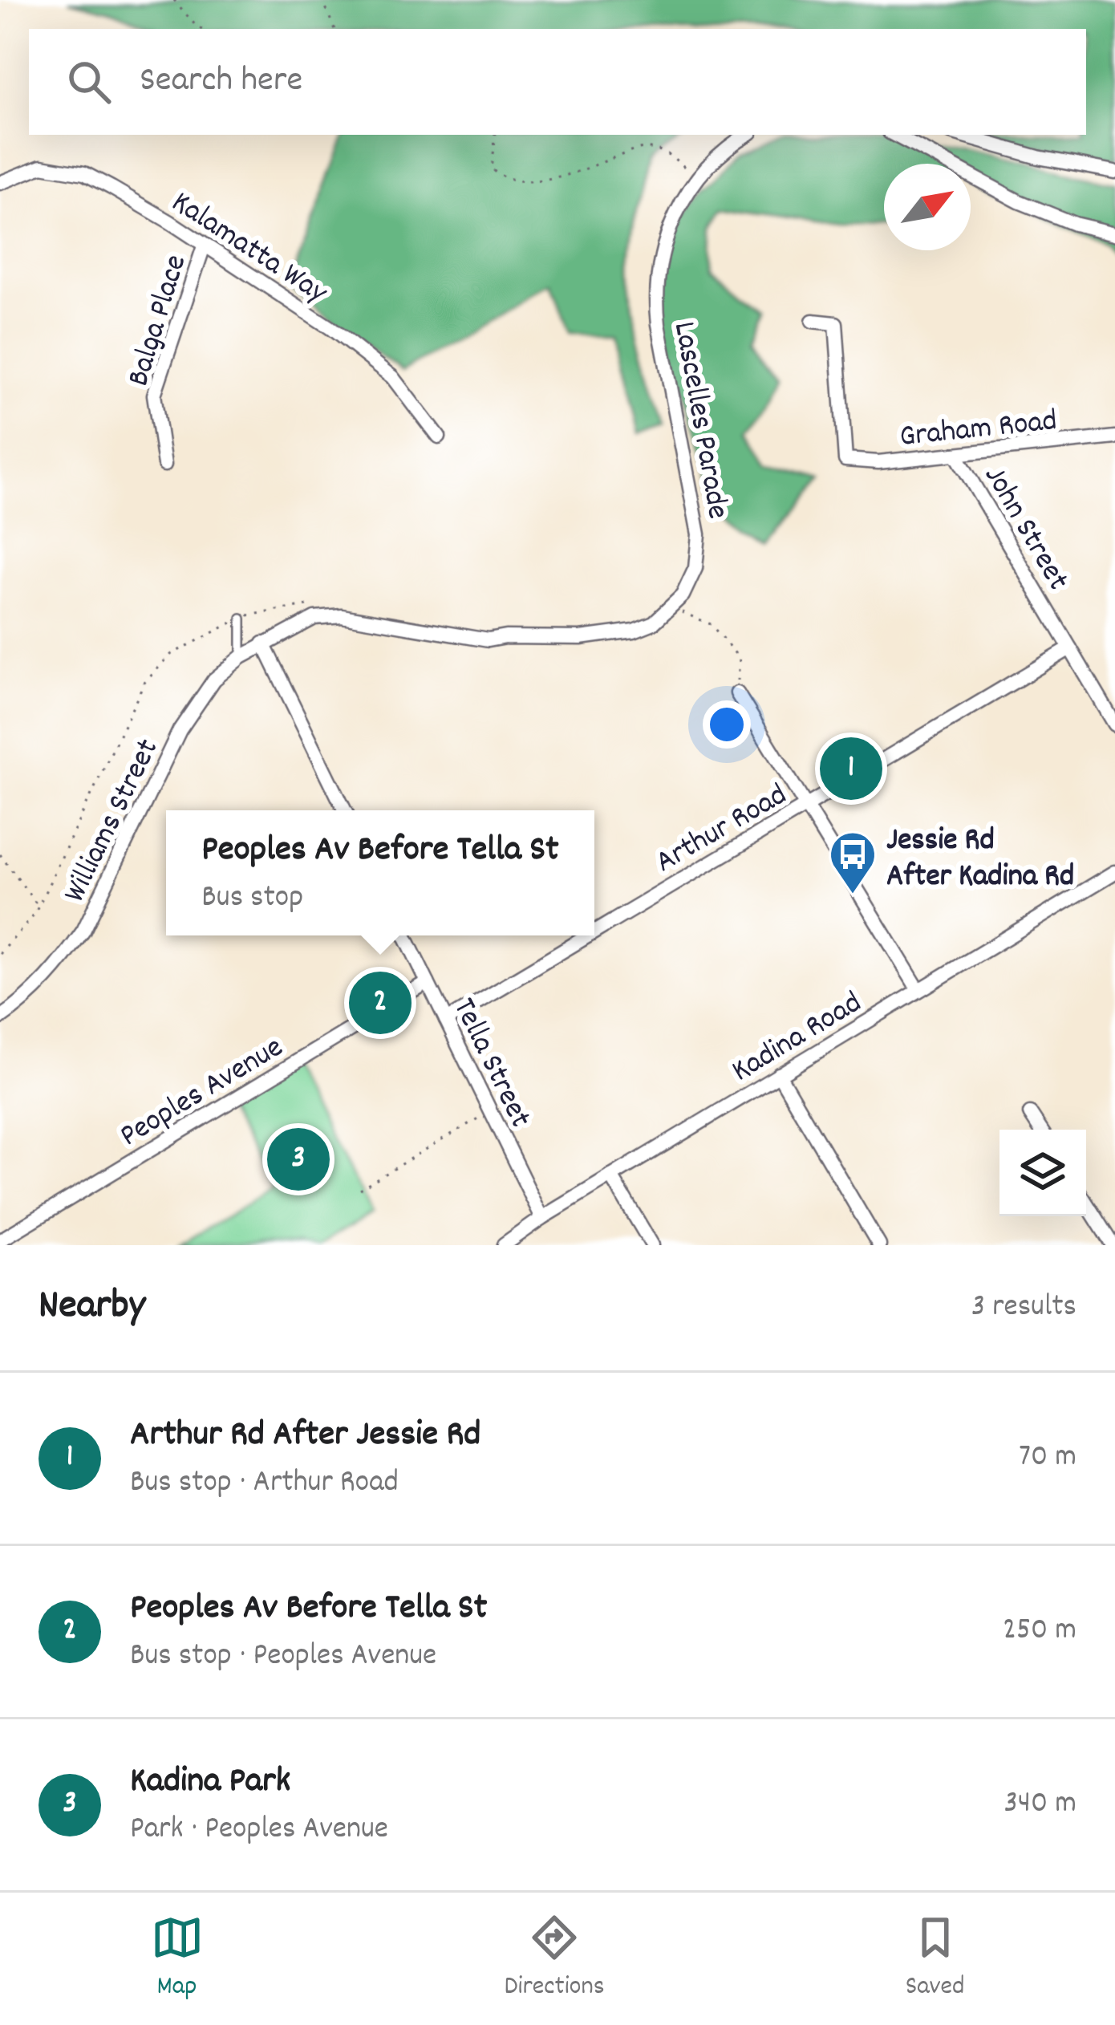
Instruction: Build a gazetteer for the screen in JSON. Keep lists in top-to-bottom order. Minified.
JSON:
{"streets":{"street":["Kalamatta Way","Balga Place","Lascelles Parade","Graham Road","John Street","Williams Street","Arthur Road","Kadina Road","Tella Street","Peoples Avenue"]},"crossings":[["Kalamatta Way","Balga Place"],["Graham Road","John Street"],["John Street","Arthur Road"],["Arthur Road","Tella Street"],["Kadina Road","Tella Street"],["Tella Street","Peoples Avenue"]],"places":{"bus stop":["Jessie Rd After Kadina Rd"]},"north":"top right","page":{"search":"Search here","pins":["1","2","3"],"popup":["Peoples Av Before Tella St","Bus stop"],"heading":["Nearby","3 results"],"list":[{"mark":"1","name":"Arthur Rd After Jessie Rd","note":"Bus stop · Arthur Road","value":"70 m"},{"mark":"2","name":"Peoples Av Before Tella St","note":"Bus stop · Peoples Avenue","value":"250 m"},{"mark":"3","name":"Kadina Park","note":"Park · Peoples Avenue","value":"340 m"}],"nav":["Map","Directions","Saved"]}}
